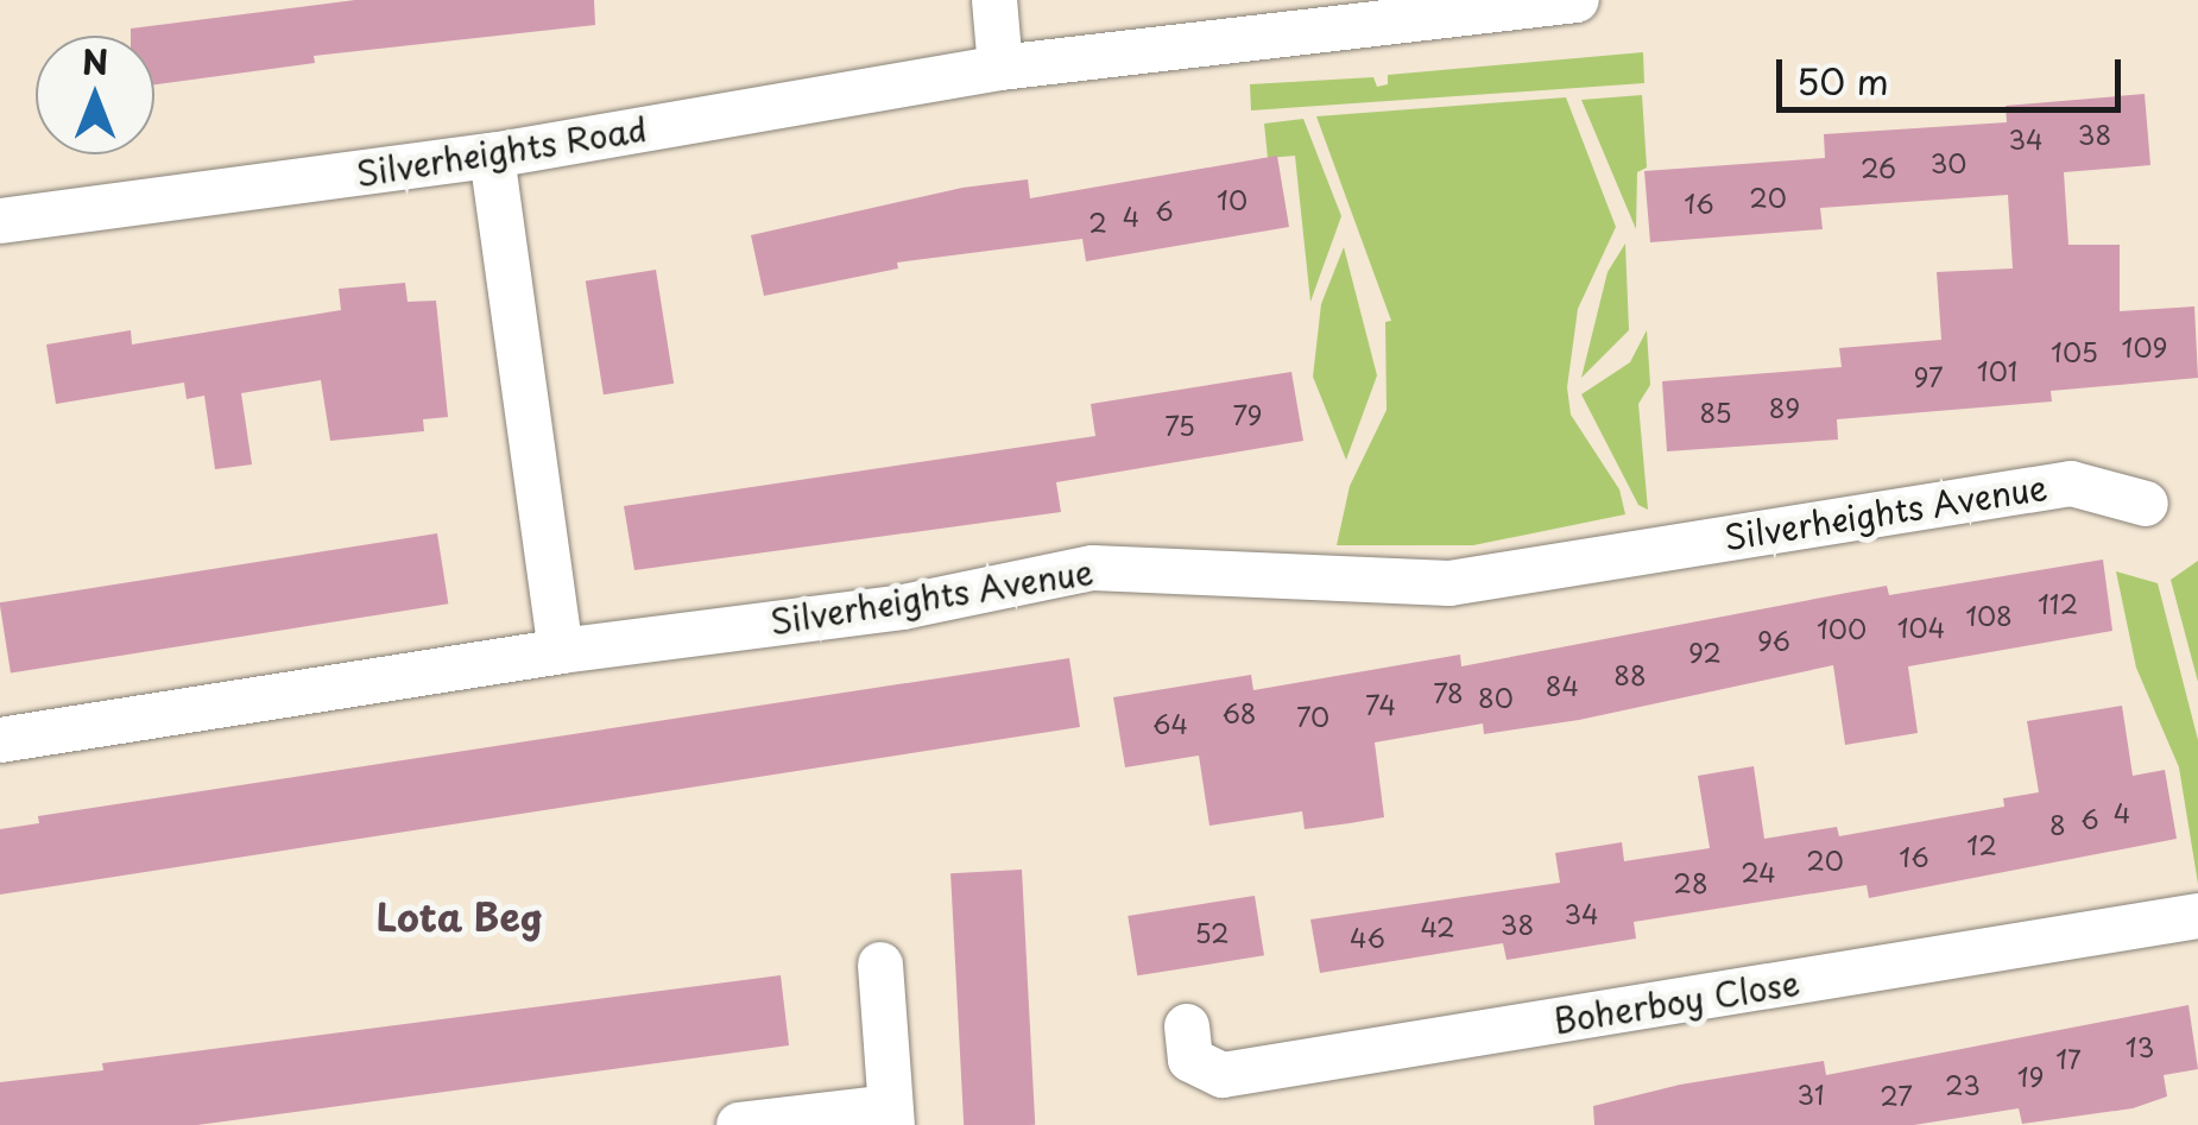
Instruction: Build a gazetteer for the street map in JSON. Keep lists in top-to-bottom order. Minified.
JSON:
{"streets":{"street":["Silverheights Road","Silverheights Avenue","Boherboy Close"]},"districts":["Lota Beg"],"house_numbers":["38","34","30","26","20","10","16","6","4","2","109","105","101","97","89","85","79","75","112","108","104","100","96","92","88","84","78","80","74","68","70","64","4","6","8","12","16","20","24","28","34","38","42","52","46","13","17","19","23","31","27"],"scale_bar":"50 m","north":"top"}
